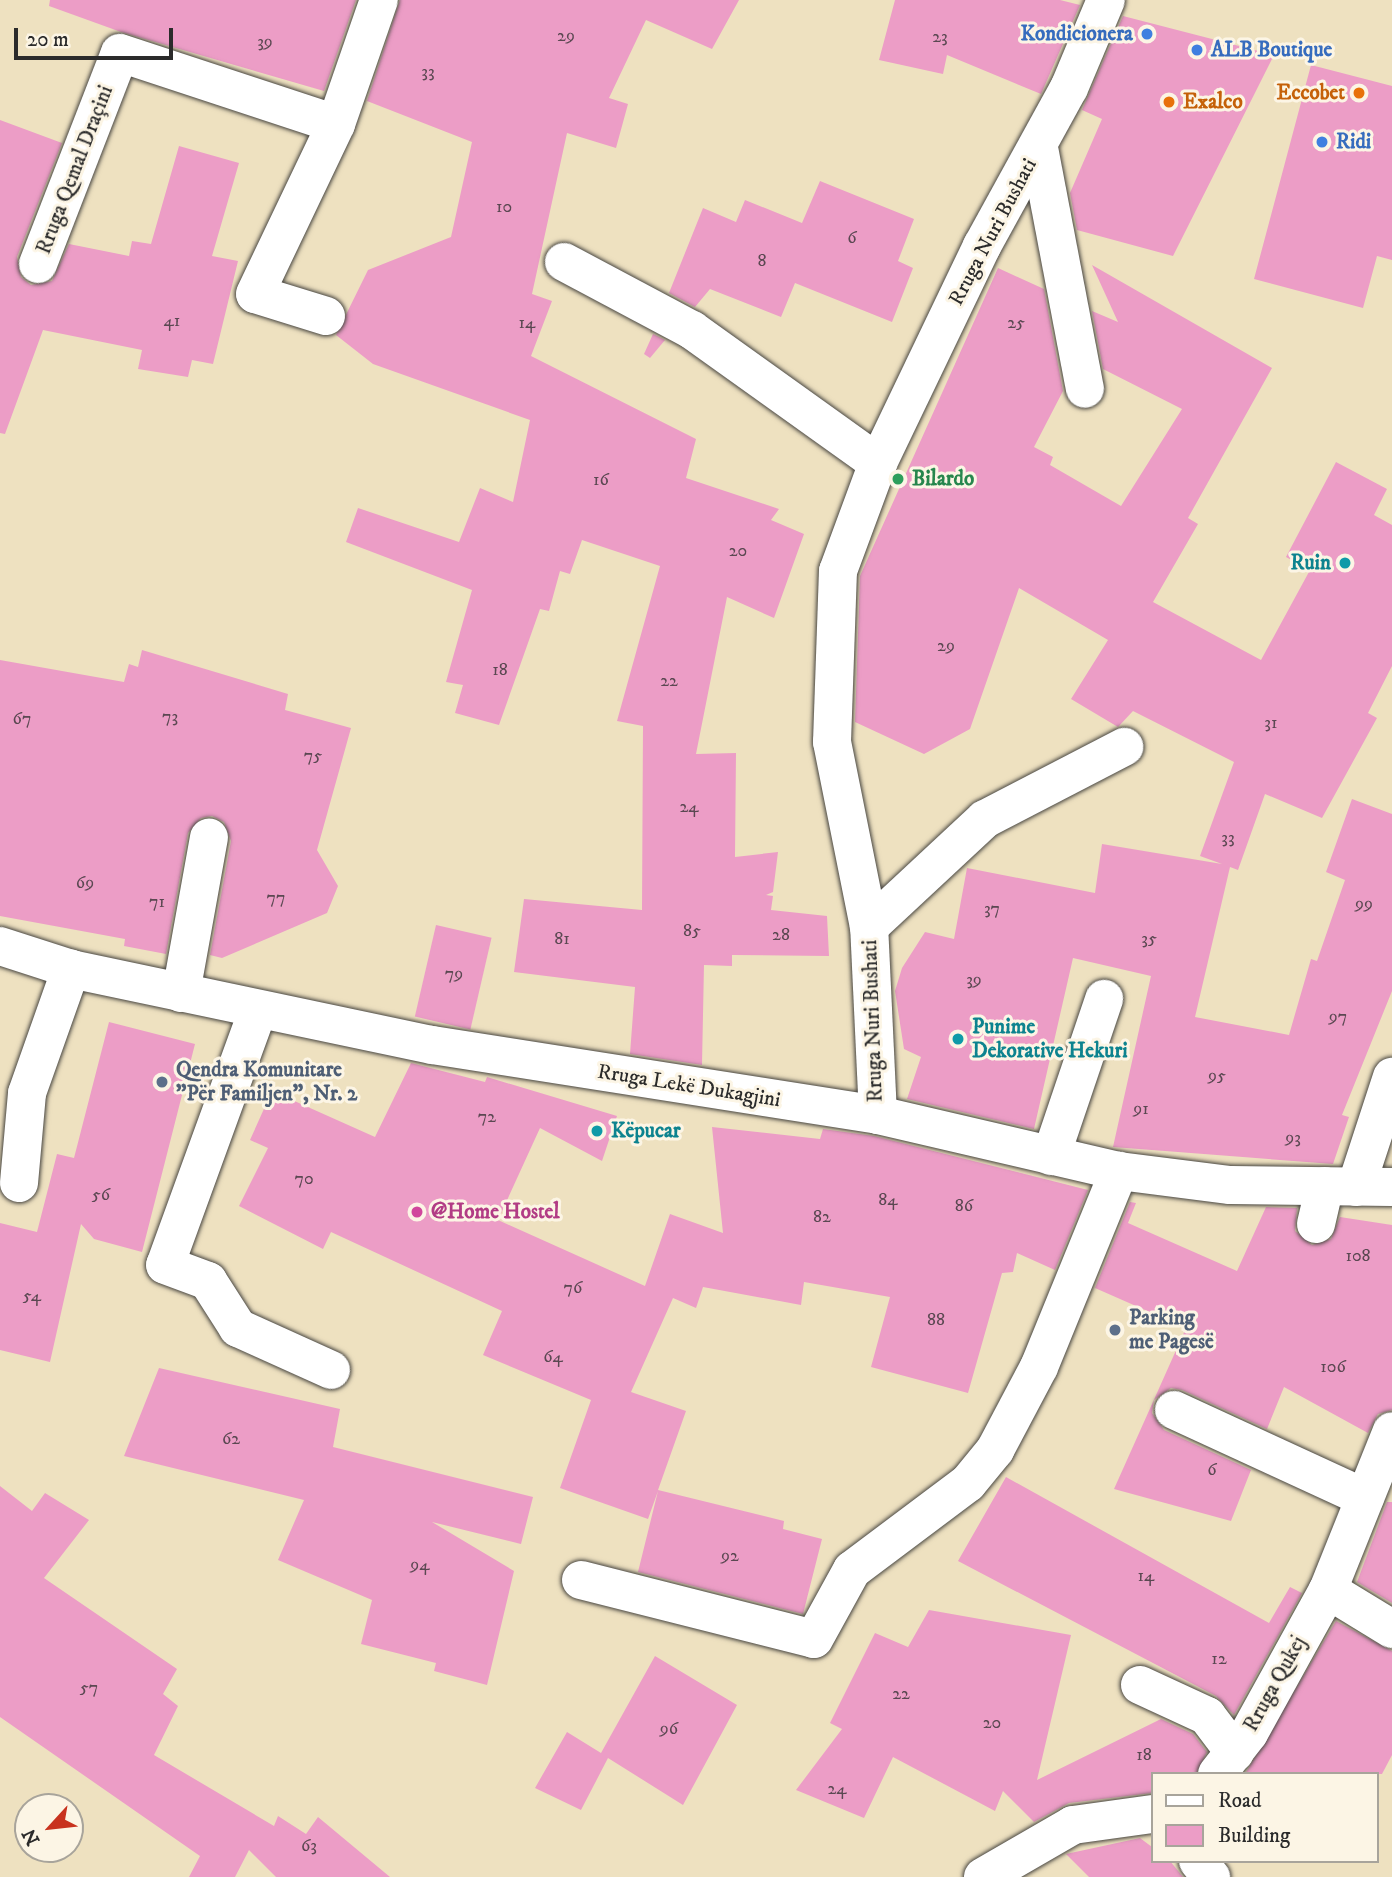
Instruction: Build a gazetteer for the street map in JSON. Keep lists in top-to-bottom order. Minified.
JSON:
{"streets":{"street":["Rruga Qemal Draçini","Rruga Nuri Bushati","Rruga Lekë Dukagjini","Rruga Qukej"]},"crossings":[["Rruga Nuri Bushati","Rruga Lekë Dukagjini"]],"places":["Kondicionera","ALB Boutique","Eccobet","Exalco","Ridi","Bilardo","Ruin","Punime Dekorative Hekuri","Qendra Komunitare \"Për Familjen\", Nr. 2","Këpucar","@Home Hostel","Parking me Pagesë"],"house_numbers":["29","23","39","33","10","6","8","41","14","25","16","20","29","18","22","73","67","31","75","24","33","69","77","71","99","37","85","28","81","35","79","39","97","95","91","72","93","70","56","84","86","82","108","76","54","88","64","106","62","6","92","94","14","12","57","22","20","96","18","24","63"],"legend":["Road","Building"],"scale_bar":"20 m","north":"bottom left"}
